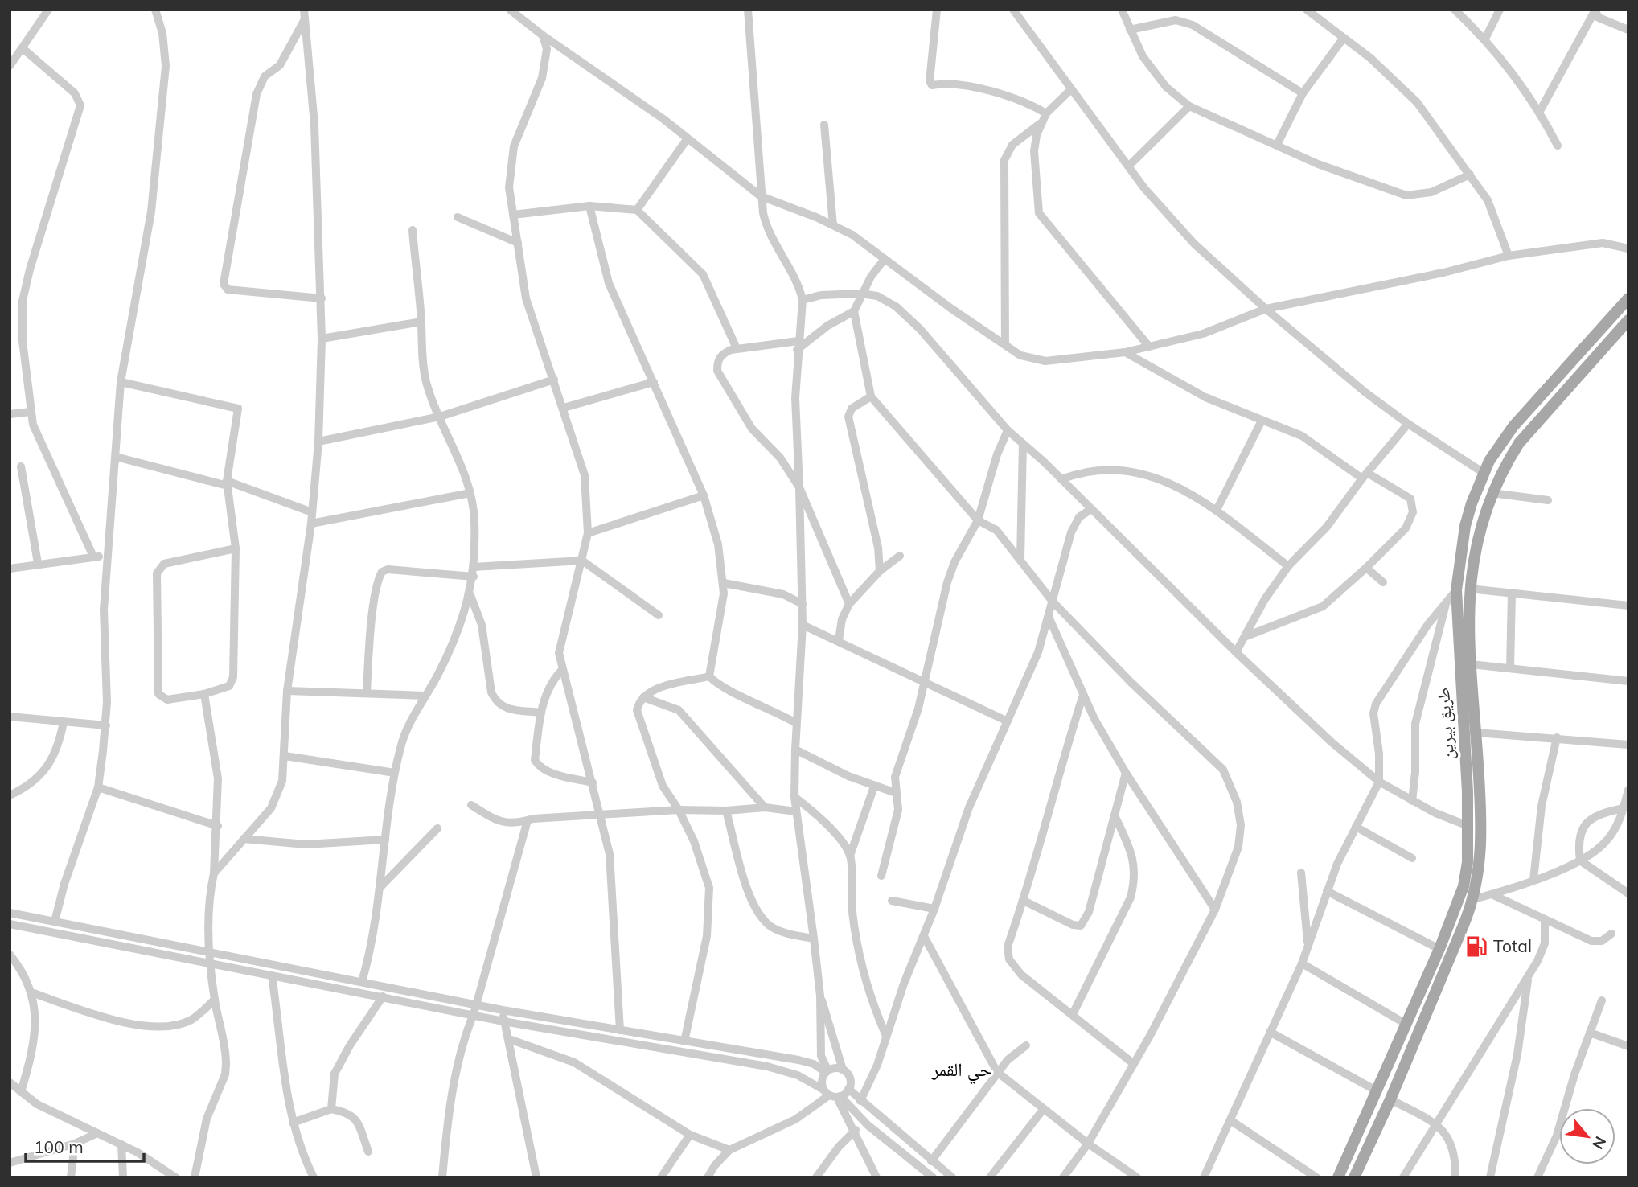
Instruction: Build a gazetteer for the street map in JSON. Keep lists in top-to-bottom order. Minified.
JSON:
{"streets":{"main road":["طريق بيرين"]},"districts":["حي القمر"],"places":{"fuel station":["Total"]},"scale_bar":"100 m","north":"bottom right"}
